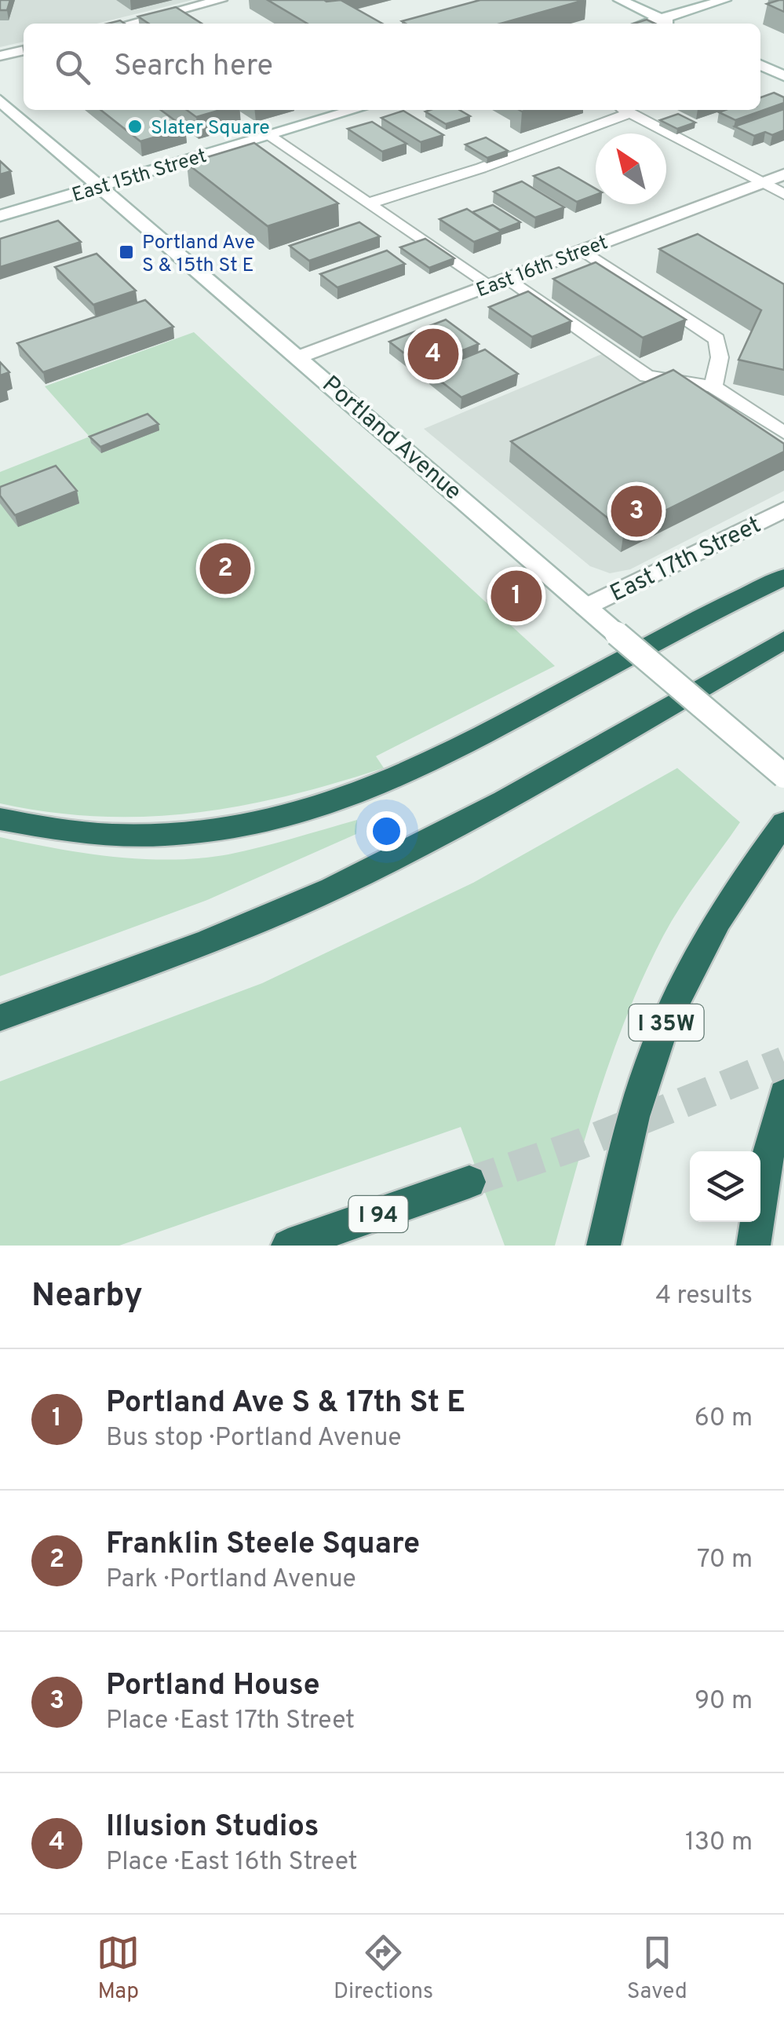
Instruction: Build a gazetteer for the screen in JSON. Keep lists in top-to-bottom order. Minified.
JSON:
{"streets":{"highway":["I 35W","I 94"],"street":["East 15th Street","East 16th Street","Portland Avenue","East 17th Street"]},"crossings":[["East 15th Street","Portland Avenue"],["East 16th Street","Portland Avenue"],["Portland Avenue","East 17th Street"]],"places":{"other":["Slater Square"],"transit":["Portland Ave S & 15th St E"]},"north":"top left","page":{"search":"Search here","pins":["4","3","2","1"],"heading":["Nearby","4 results"],"list":[{"mark":"1","name":"Portland Ave S & 17th St E","note":"Bus stop · Portland Avenue","value":"60 m"},{"mark":"2","name":"Franklin Steele Square","note":"Park · Portland Avenue","value":"70 m"},{"mark":"3","name":"Portland House","note":"Place · East 17th Street","value":"90 m"},{"mark":"4","name":"Illusion Studios","note":"Place · East 16th Street","value":"130 m"}],"nav":["Map","Directions","Saved"]}}
